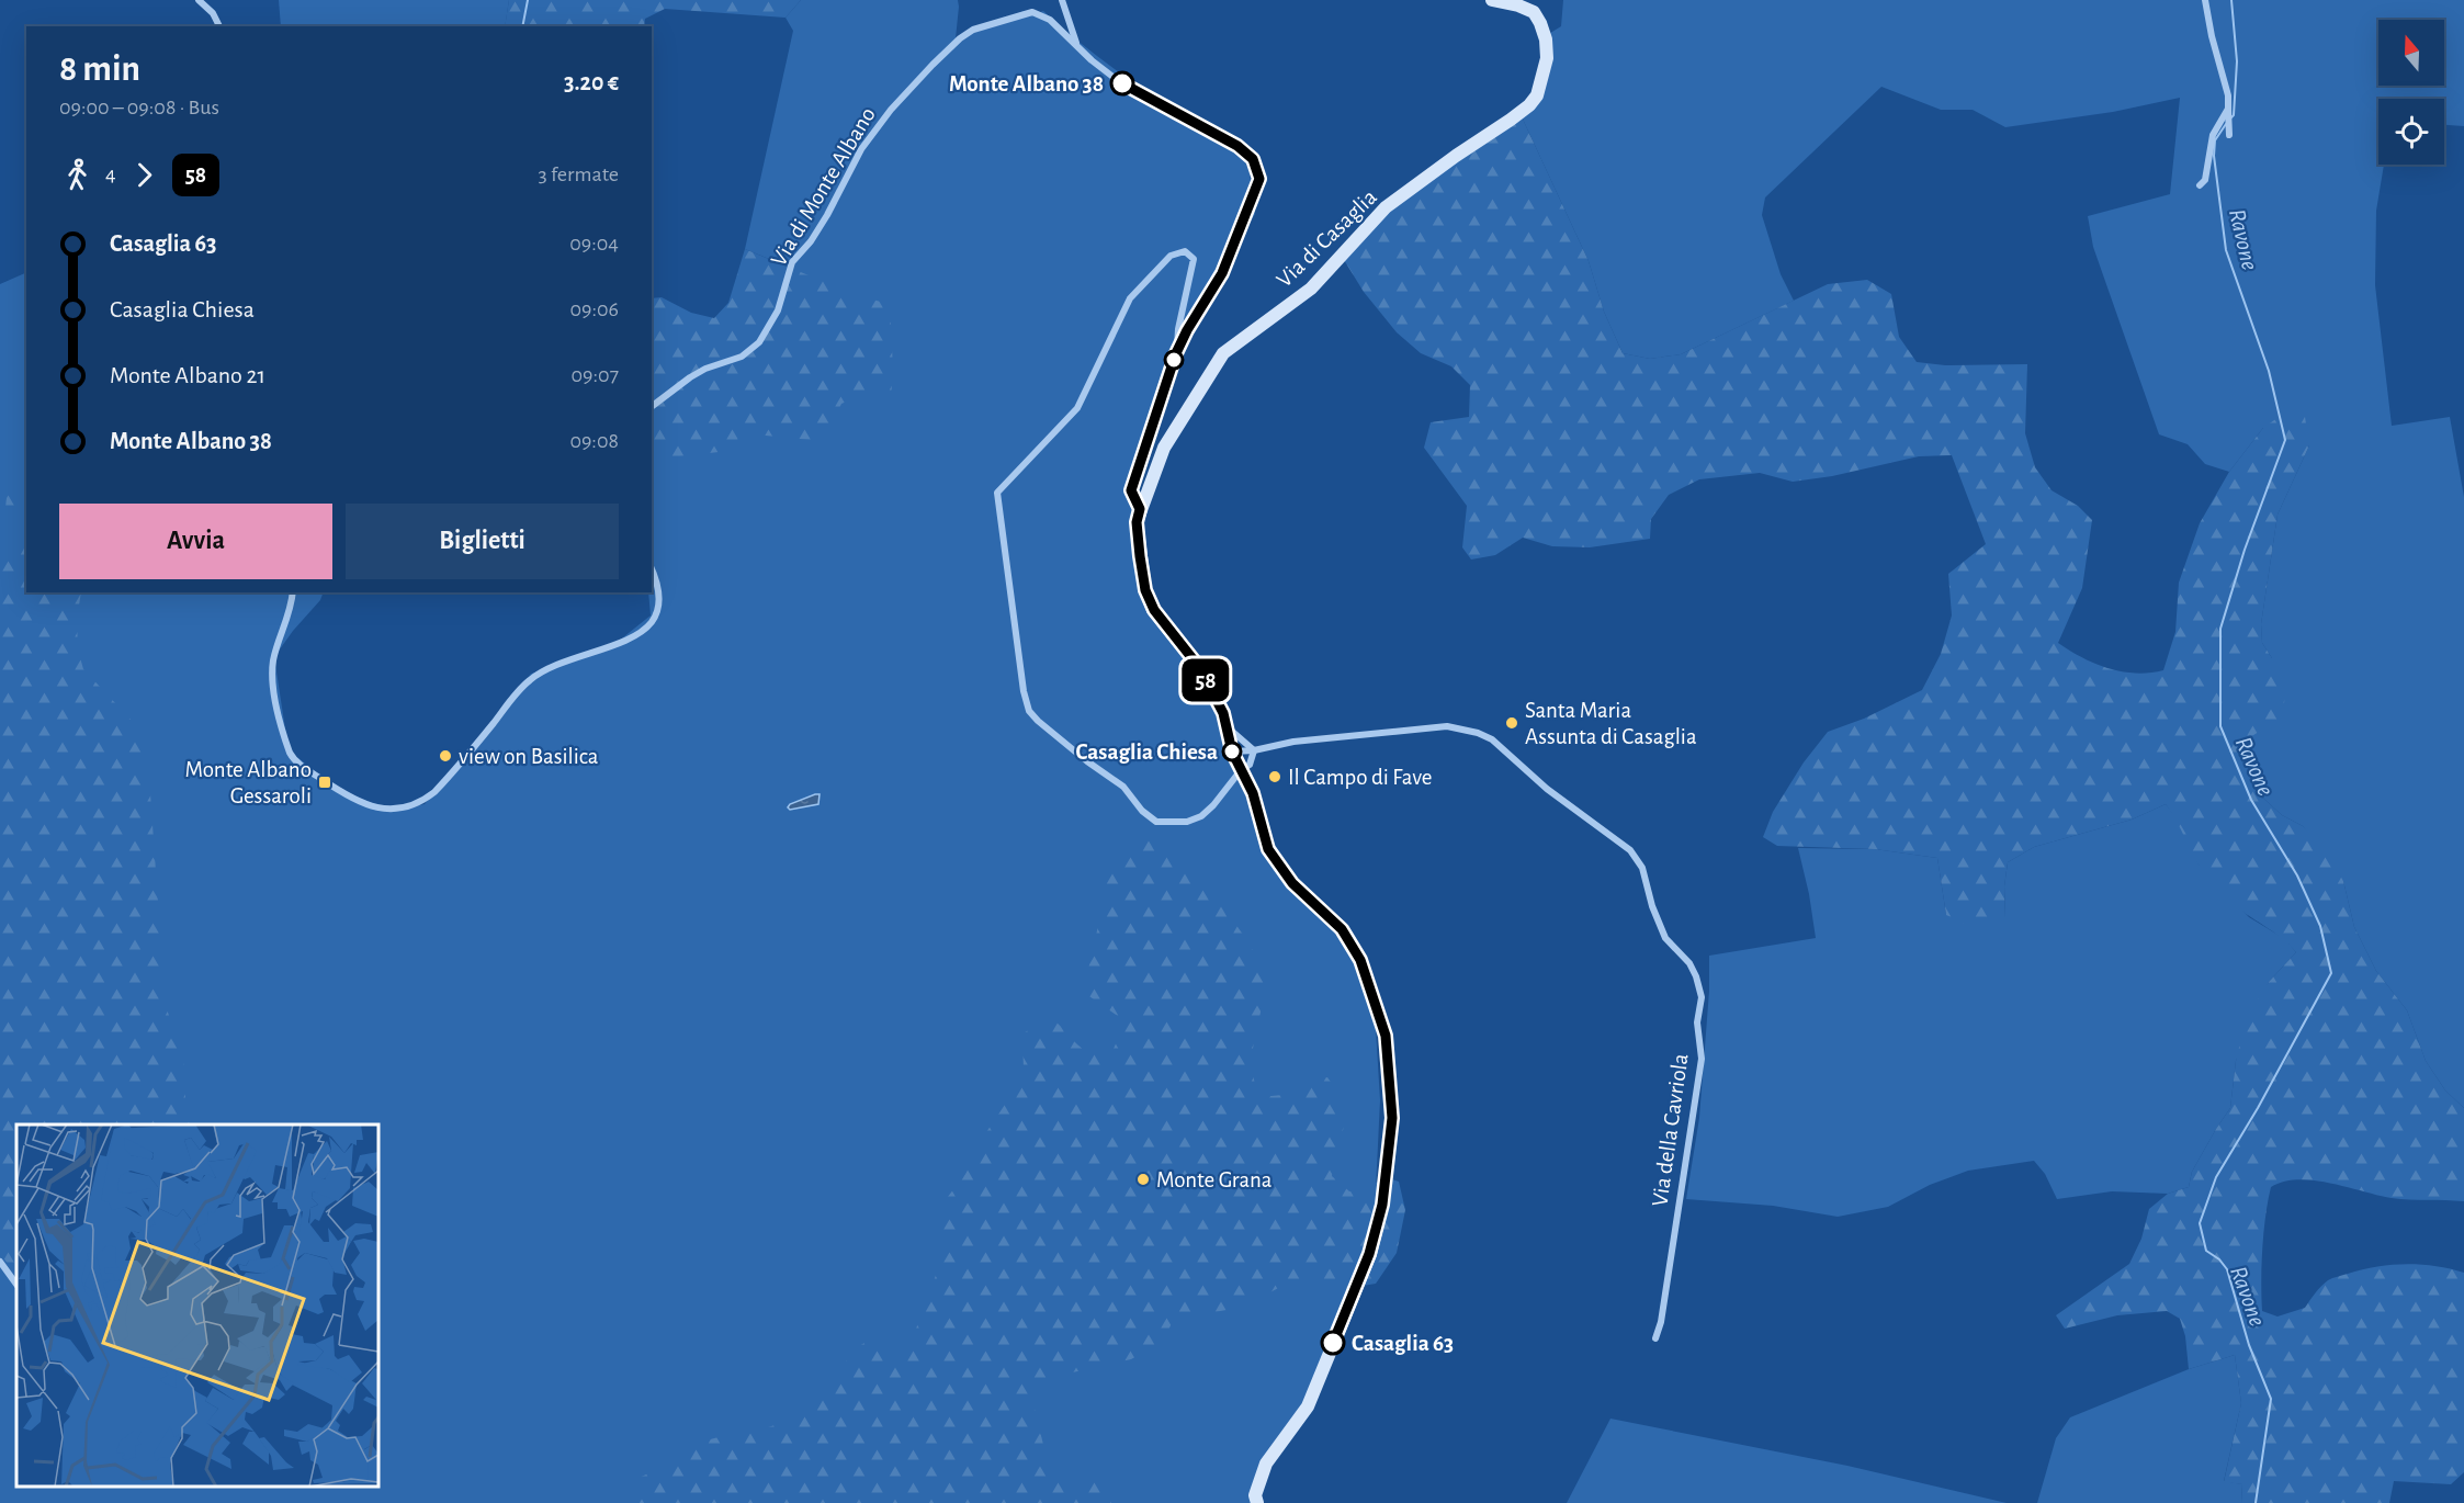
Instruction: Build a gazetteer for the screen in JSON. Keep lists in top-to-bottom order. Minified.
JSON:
{"streets":{"street":["Via di Monte Albano","Via di Casaglia","Via della Cavriola"]},"crossings":[["Via di Monte Albano","Via di Casaglia"],["Via di Casaglia","Via della Cavriola"]],"water":["Ravone"],"places":{"other":["Monte Albano 38","Santa Maria Assunta di Casaglia","Casaglia Chiesa","view on Basilica","Il Campo di Fave","Monte Grana","Casaglia 63"],"transit":["Monte Albano Gessaroli"]},"lines":["bus line 58"],"north":"top","page":{"on_map":"58","heading":["8 min","09:00 – 09:08 · Bus","3.20 €"],"legs":["4","58","3 fermate"],"list":[{"name":"Casaglia 63","value":"09:04"},{"name":"Casaglia Chiesa","value":"09:06"},{"name":"Monte Albano 21","value":"09:07"},{"name":"Monte Albano 38","value":"09:08"}],"buttons":["Avvia","Biglietti"]}}
